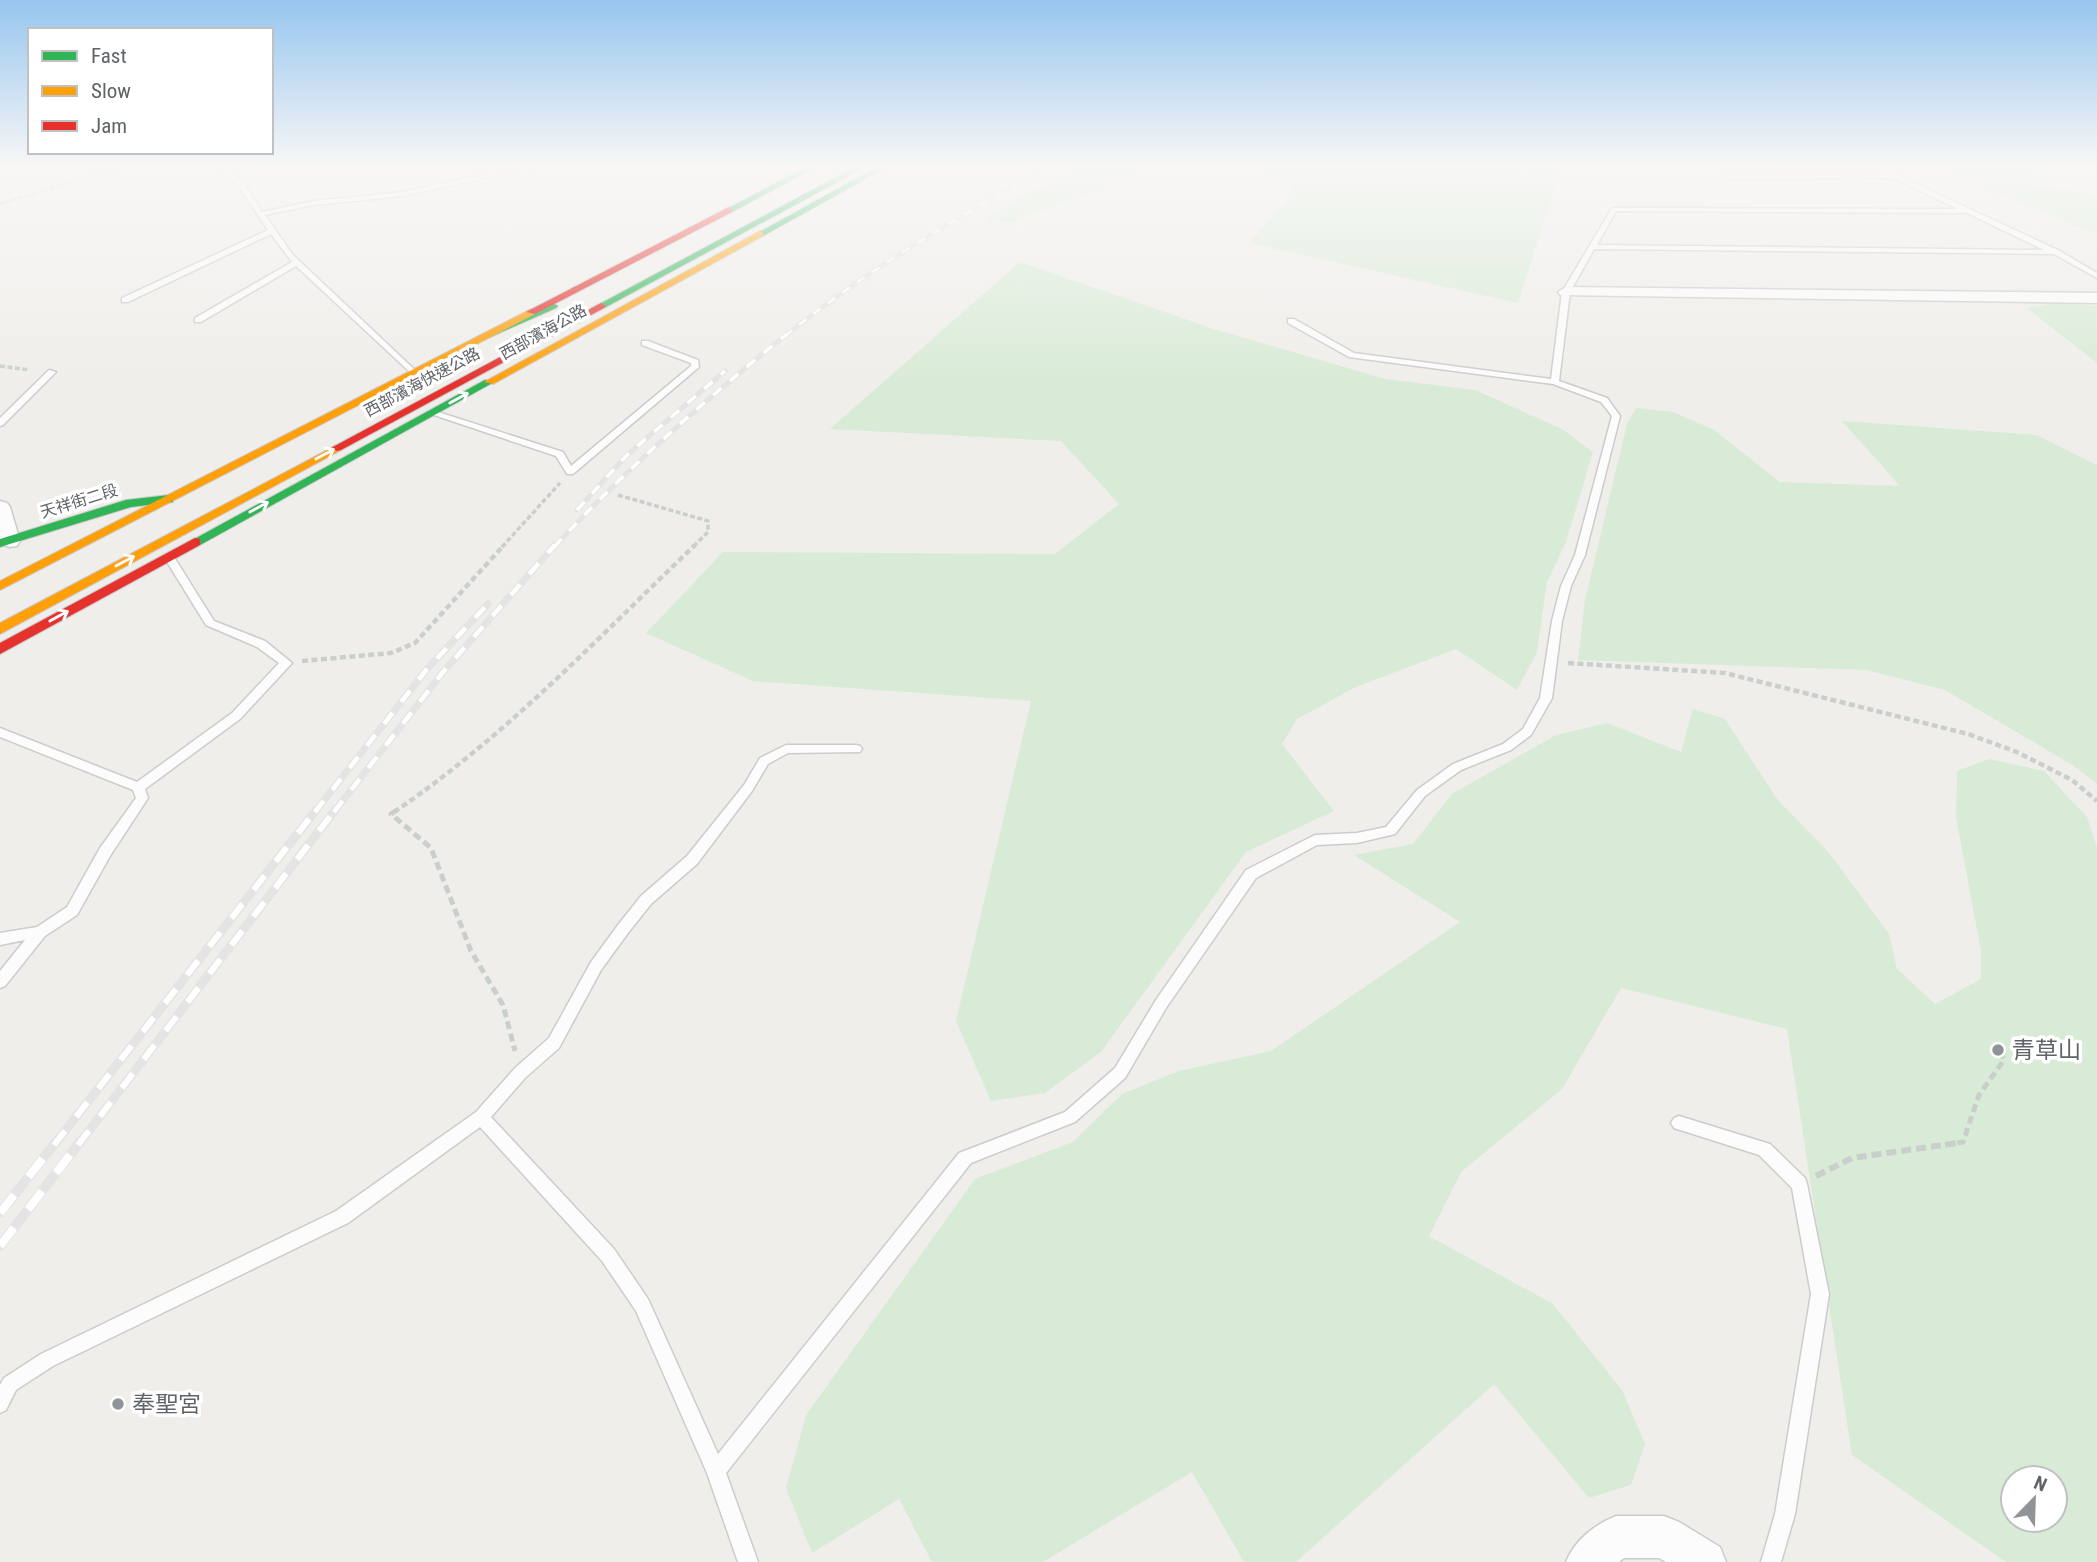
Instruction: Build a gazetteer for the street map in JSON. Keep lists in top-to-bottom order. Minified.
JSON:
{"streets":{"main road":["西部濱海公路","西部濱海快速公路","天祥街二段"]},"crossings":[["西部濱海公路","天祥街二段"]],"places":["青草山","奉聖宮"],"legend":["Fast","Slow","Jam"],"north":"top right"}
